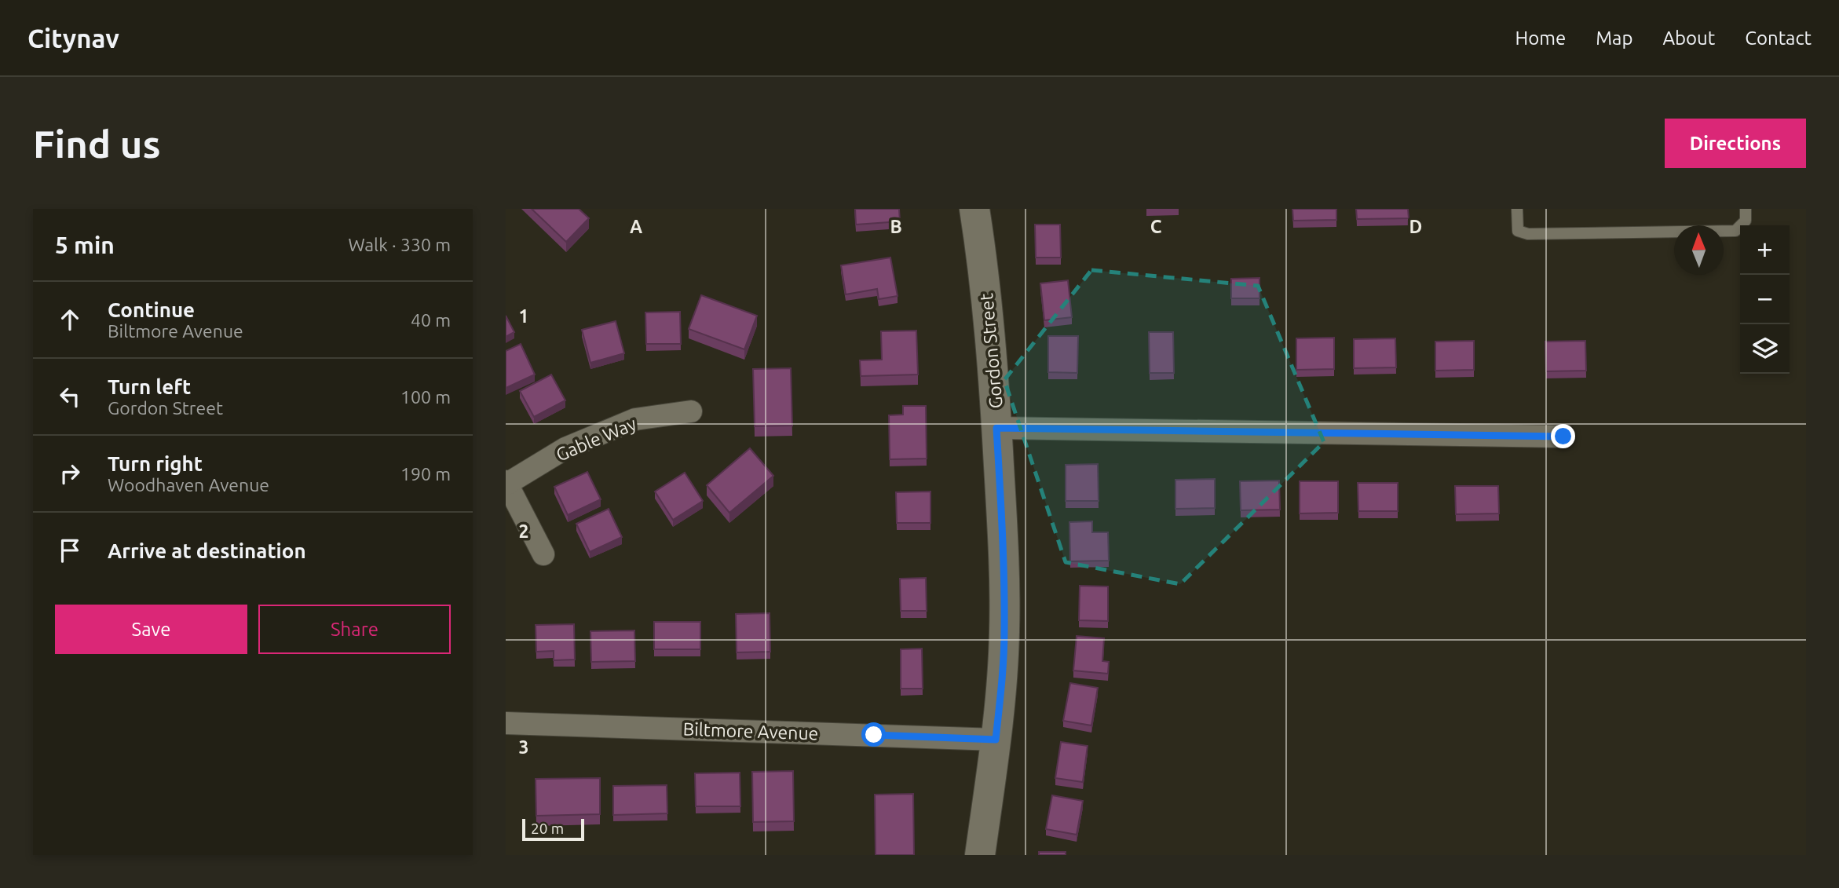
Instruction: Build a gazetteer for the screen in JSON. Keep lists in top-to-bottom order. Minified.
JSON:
{"streets":{"street":["Gordon Street","Gable Way","Biltmore Avenue"]},"crossings":[["Gordon Street","Biltmore Avenue"]],"scale_bar":"20 m","north":"top","page":{"header":"Citynav","nav":["Home","Map","About","Contact"],"buttons":["Directions",["Save","Share"]],"title":"Find us","heading":["5 min","Walk · 330 m"],"map_buttons":["+","−"],"list":[["Continue","Biltmore Avenue","40 m"],["Turn left","Gordon Street","100 m"],["Turn right","Woodhaven Avenue","190 m"],"Arrive at destination"],"scale":"20 m"},"grid":{"columns":["A","B","C","D"],"rows":["1","2","3"]}}
